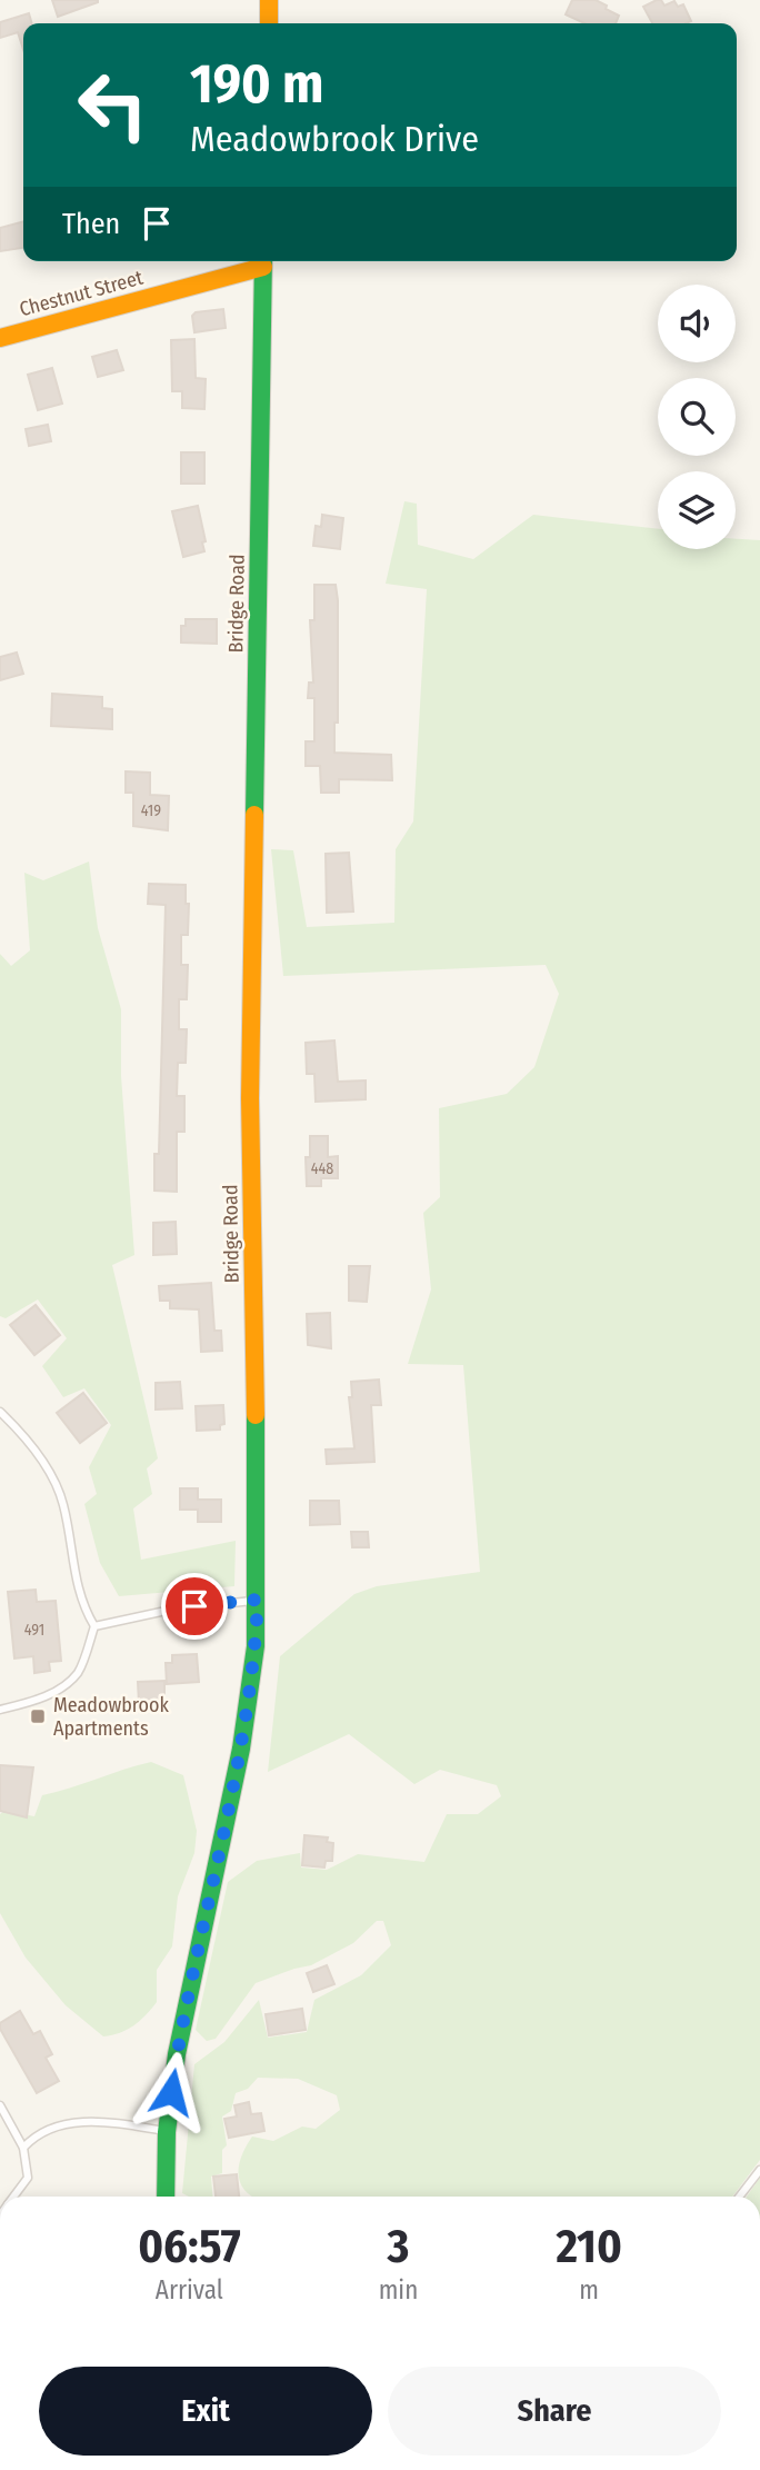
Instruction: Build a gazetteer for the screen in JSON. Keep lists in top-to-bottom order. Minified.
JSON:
{"streets":{"main road":["Chestnut Street","Bridge Road"]},"crossings":[["Chestnut Street","Bridge Road"]],"places":{"transit":["Meadowbrook Apartments"]},"house_numbers":["419","448","491"],"page":{"turn":["190 m","Meadowbrook Drive"],"then":"Then","eta":["06:57","Arrival","3","min","210","m"],"buttons":["Exit","Share"]}}
